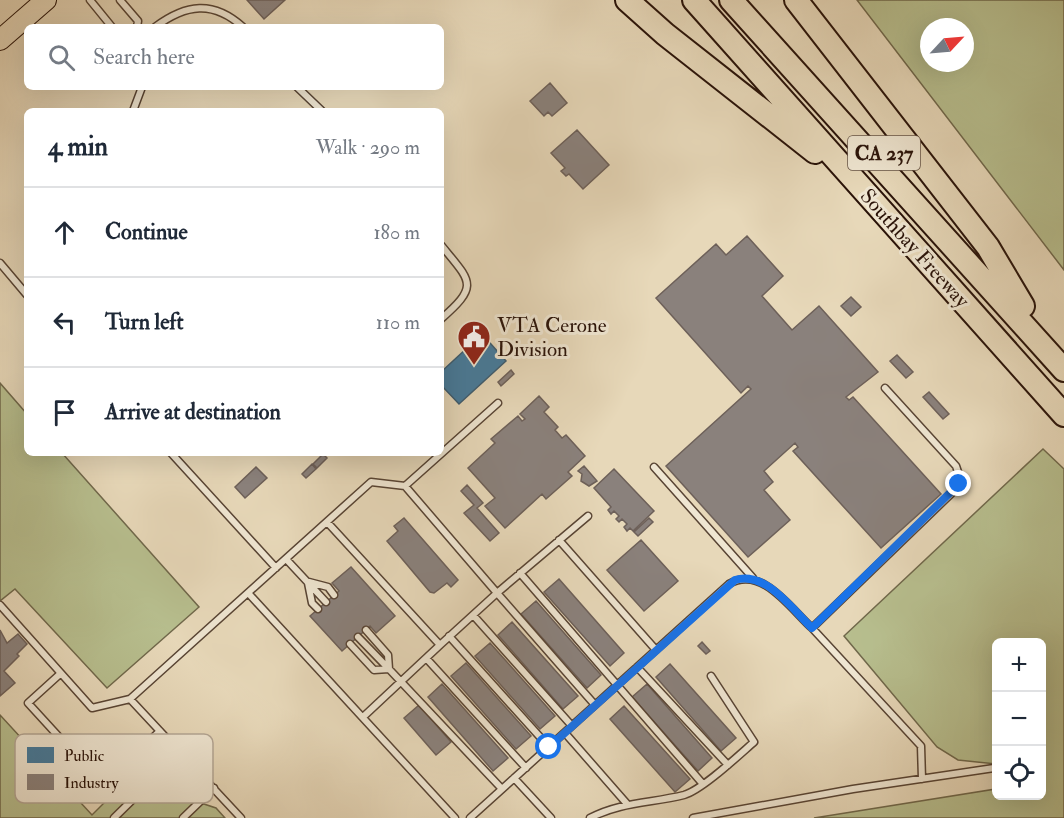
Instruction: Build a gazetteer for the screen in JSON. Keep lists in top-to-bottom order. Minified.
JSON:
{"streets":{"highway":["CA 237","Southbay Freeway"]},"places":{"public building":["VTA Cerone Division"]},"legend":["Public","Industry"],"north":"top right","page":{"search":"Search here","heading":["4 min","Walk · 290 m"],"list":[["Continue","180 m"],["Turn left","110 m"],"Arrive at destination"],"map_buttons":["+","−"]}}
